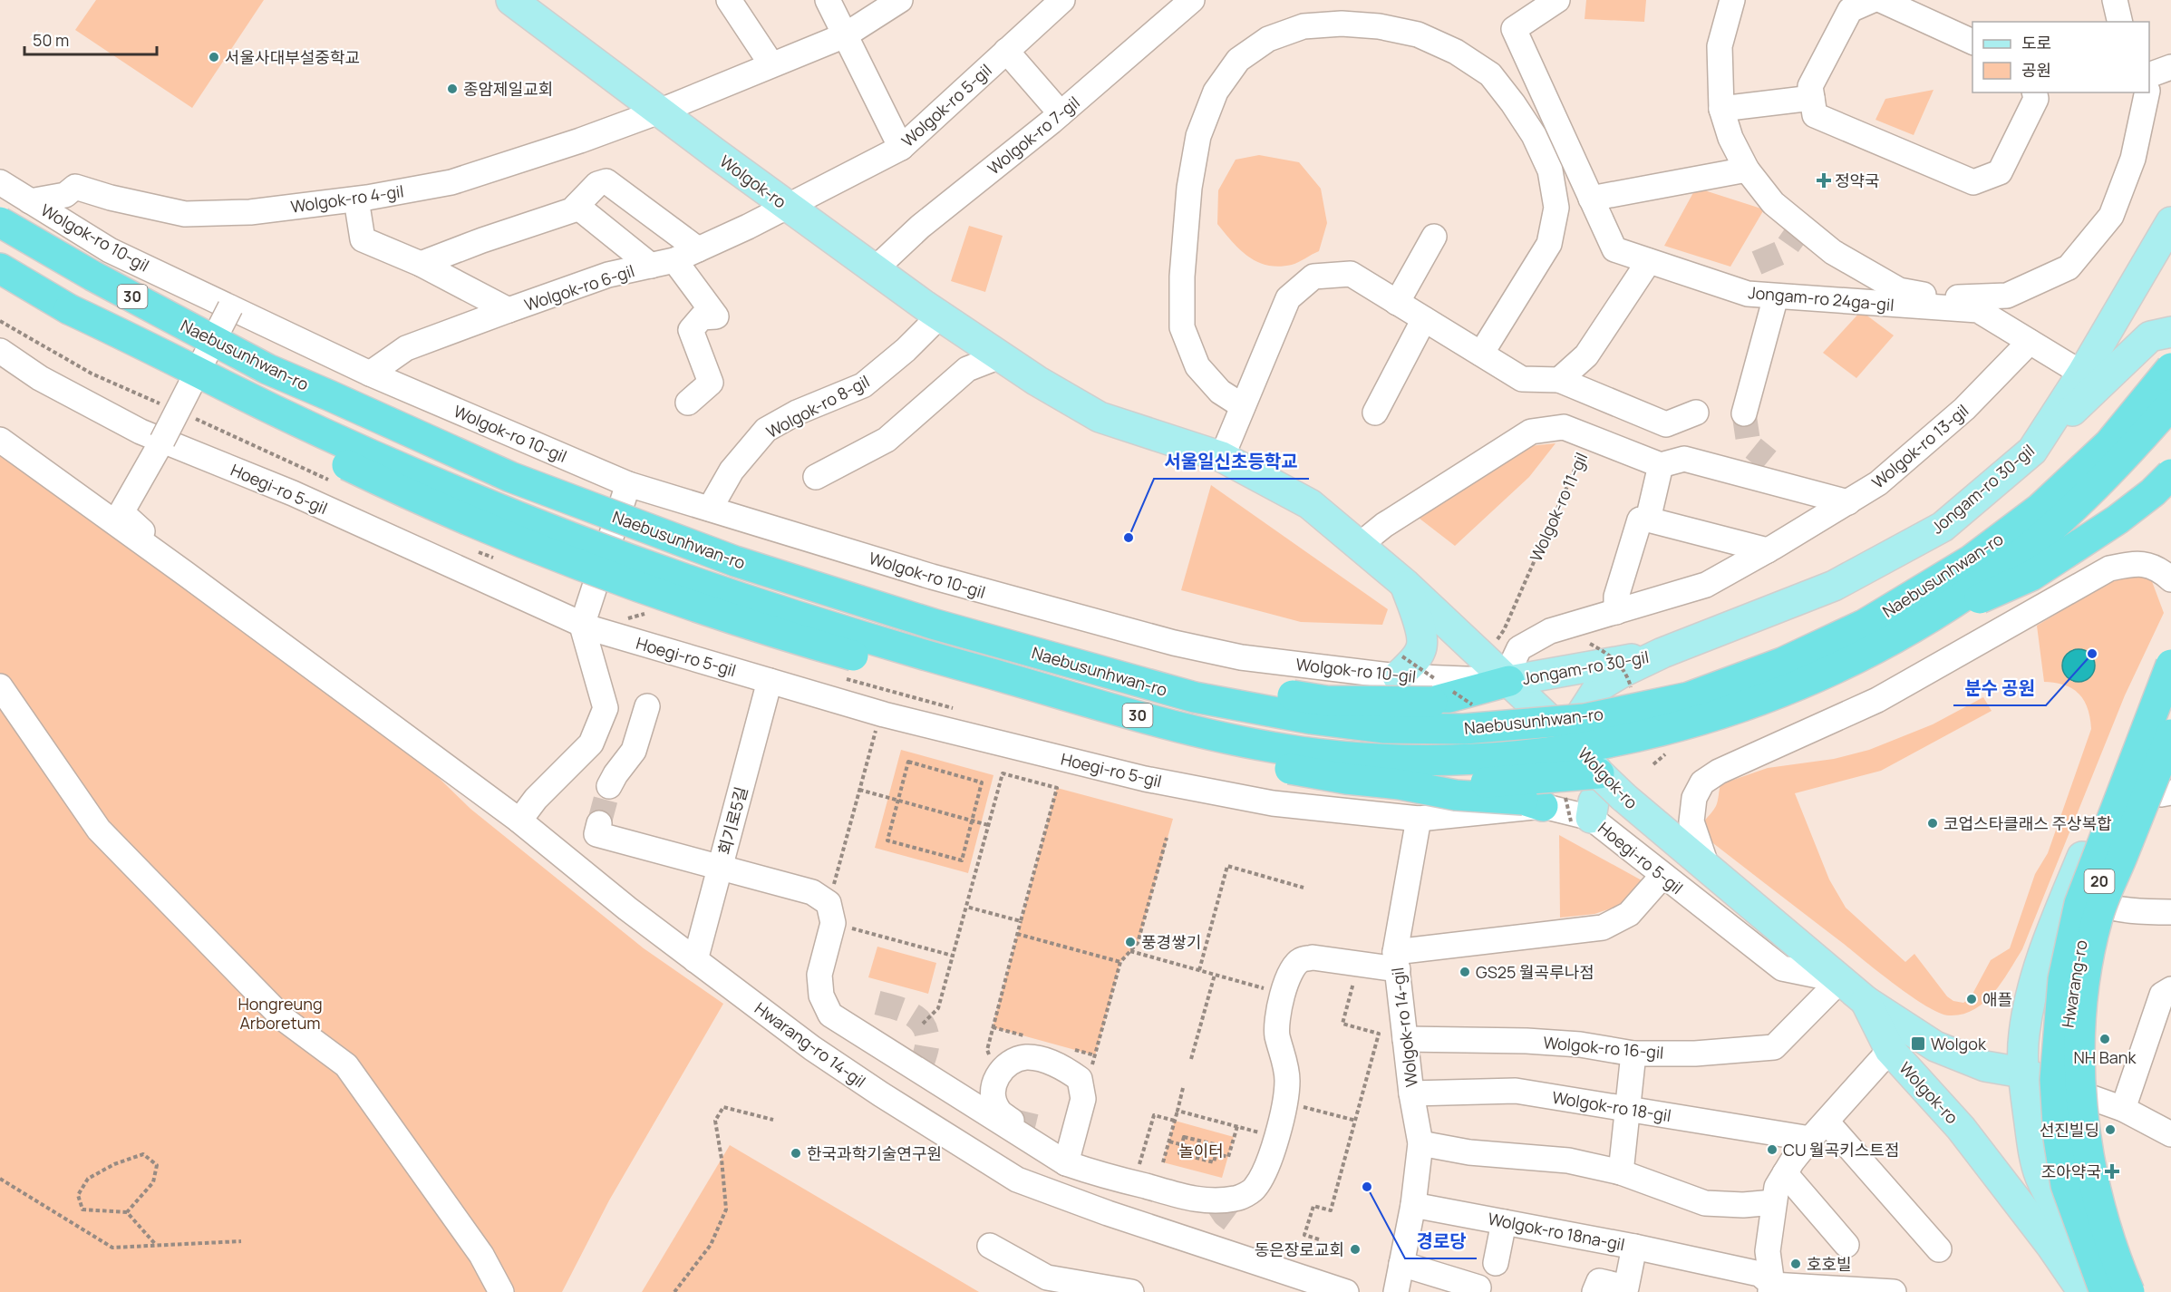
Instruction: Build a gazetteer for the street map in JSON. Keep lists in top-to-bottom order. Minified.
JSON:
{"streets":{"highway":["30","Naebusunhwan-ro"],"main road":["Wolgok-ro","Jongam-ro 30-gil","20","Hwarang-ro"],"street":["Wolgok-ro 5-gil","Wolgok-ro 7-gil","Wolgok-ro 4-gil","Wolgok-ro 10-gil","Wolgok-ro 6-gil","Jongam-ro 24ga-gil","Wolgok-ro 8-gil","Wolgok-ro 13-gil","Hoegi-ro 5-gil","Wolgok-ro 11-gil","회기로5길","Wolgok-ro 14-gil","Hwarang-ro 14-gil","Wolgok-ro 16-gil","Wolgok-ro 18-gil","Wolgok-ro 18na-gil"]},"crossings":[["Wolgok-ro 5-gil","Wolgok-ro"],["Wolgok-ro 5-gil","Wolgok-ro 6-gil"],["Wolgok-ro 7-gil","Wolgok-ro"],["Wolgok-ro","Wolgok-ro 4-gil"],["Wolgok-ro","Wolgok-ro 10-gil"],["Wolgok-ro","Wolgok-ro 6-gil"],["Wolgok-ro","Wolgok-ro 8-gil"],["Wolgok-ro","Wolgok-ro 13-gil"],["Wolgok-ro","Hoegi-ro 5-gil"],["Wolgok-ro","Jongam-ro 30-gil"],["Wolgok-ro","Hwarang-ro"],["Wolgok-ro","Wolgok-ro 16-gil"],["Wolgok-ro 4-gil","Wolgok-ro 10-gil"],["Wolgok-ro 4-gil","Wolgok-ro 6-gil"],["Wolgok-ro 10-gil","Wolgok-ro 8-gil"],["Wolgok-ro 10-gil","Wolgok-ro 13-gil"],["Wolgok-ro 10-gil","Jongam-ro 30-gil"],["Jongam-ro 24ga-gil","Wolgok-ro 13-gil"],["Jongam-ro 24ga-gil","Jongam-ro 30-gil"],["Wolgok-ro 13-gil","Jongam-ro 30-gil"],["Hoegi-ro 5-gil","회기로5길"],["Hoegi-ro 5-gil","Wolgok-ro 14-gil"],["Hoegi-ro 5-gil","Wolgok-ro 16-gil"],["회기로5길","Hwarang-ro 14-gil"],["Wolgok-ro 14-gil","Wolgok-ro 16-gil"],["Wolgok-ro 14-gil","Wolgok-ro 18-gil"],["Wolgok-ro 14-gil","Wolgok-ro 18na-gil"]],"parks":["Hongreung Arboretum","놀이터"],"places":{"other":["서울사대부설중학교","종암제일교회","서울일신초등학교","분수 공원","코업스타클래스 주상복합","풍경쌓기","GS25 월곡루나점","애플","NH Bank","선진빌딩","CU 월곡키스트점","한국과학기술연구원","경로당","동은장로교회","호호빌"],"health":["정약국","조아약국"],"transit":["Wolgok"]},"legend":["도로","공원"],"scale_bar":"50 m"}
